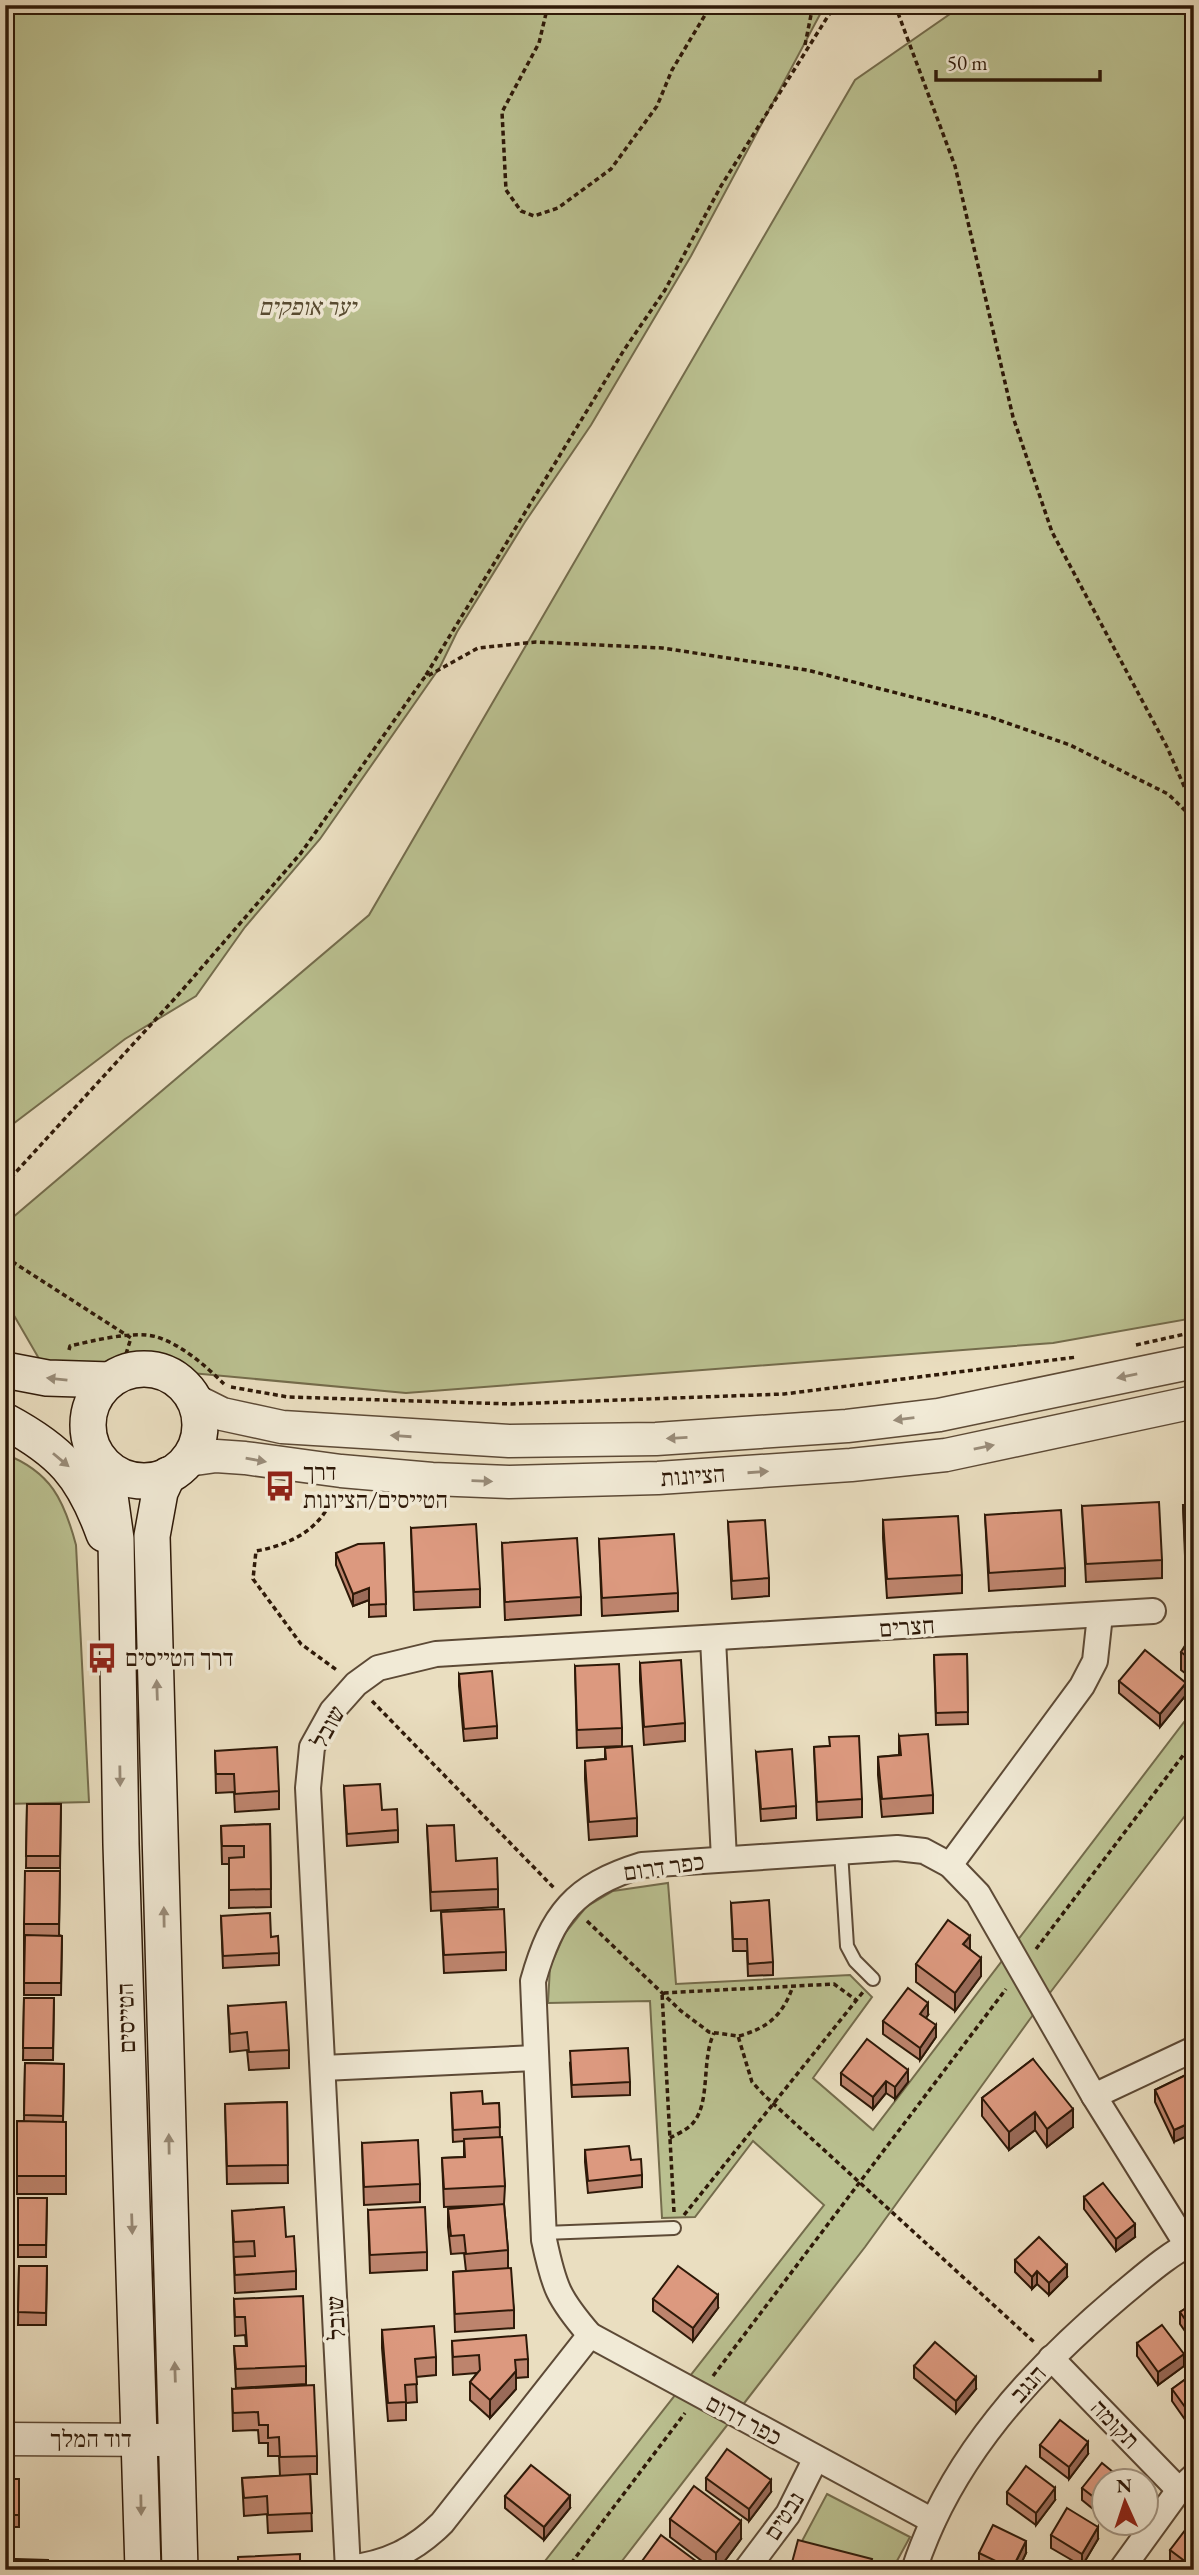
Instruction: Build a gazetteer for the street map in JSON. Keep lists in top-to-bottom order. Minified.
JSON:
{"streets":{"main road":["הטייסים"],"street":["הציונות","חצרים","שובל","כפר דרום","הנגב","תקומה","דוד המלך","נבטים"]},"crossings":[["הציונות","הטייסים"],["חצרים","שובל"],["שובל","כפר דרום"],["כפר דרום","הנגב"],["כפר דרום","נבטים"],["הטייסים","דוד המלך"],["הנגב","תקומה"]],"parks":["יער אופקים"],"places":{"bus stop":["דרך הטייסים/הציונות","דרך הטייסים"]},"scale_bar":"50 m","north":"top"}
